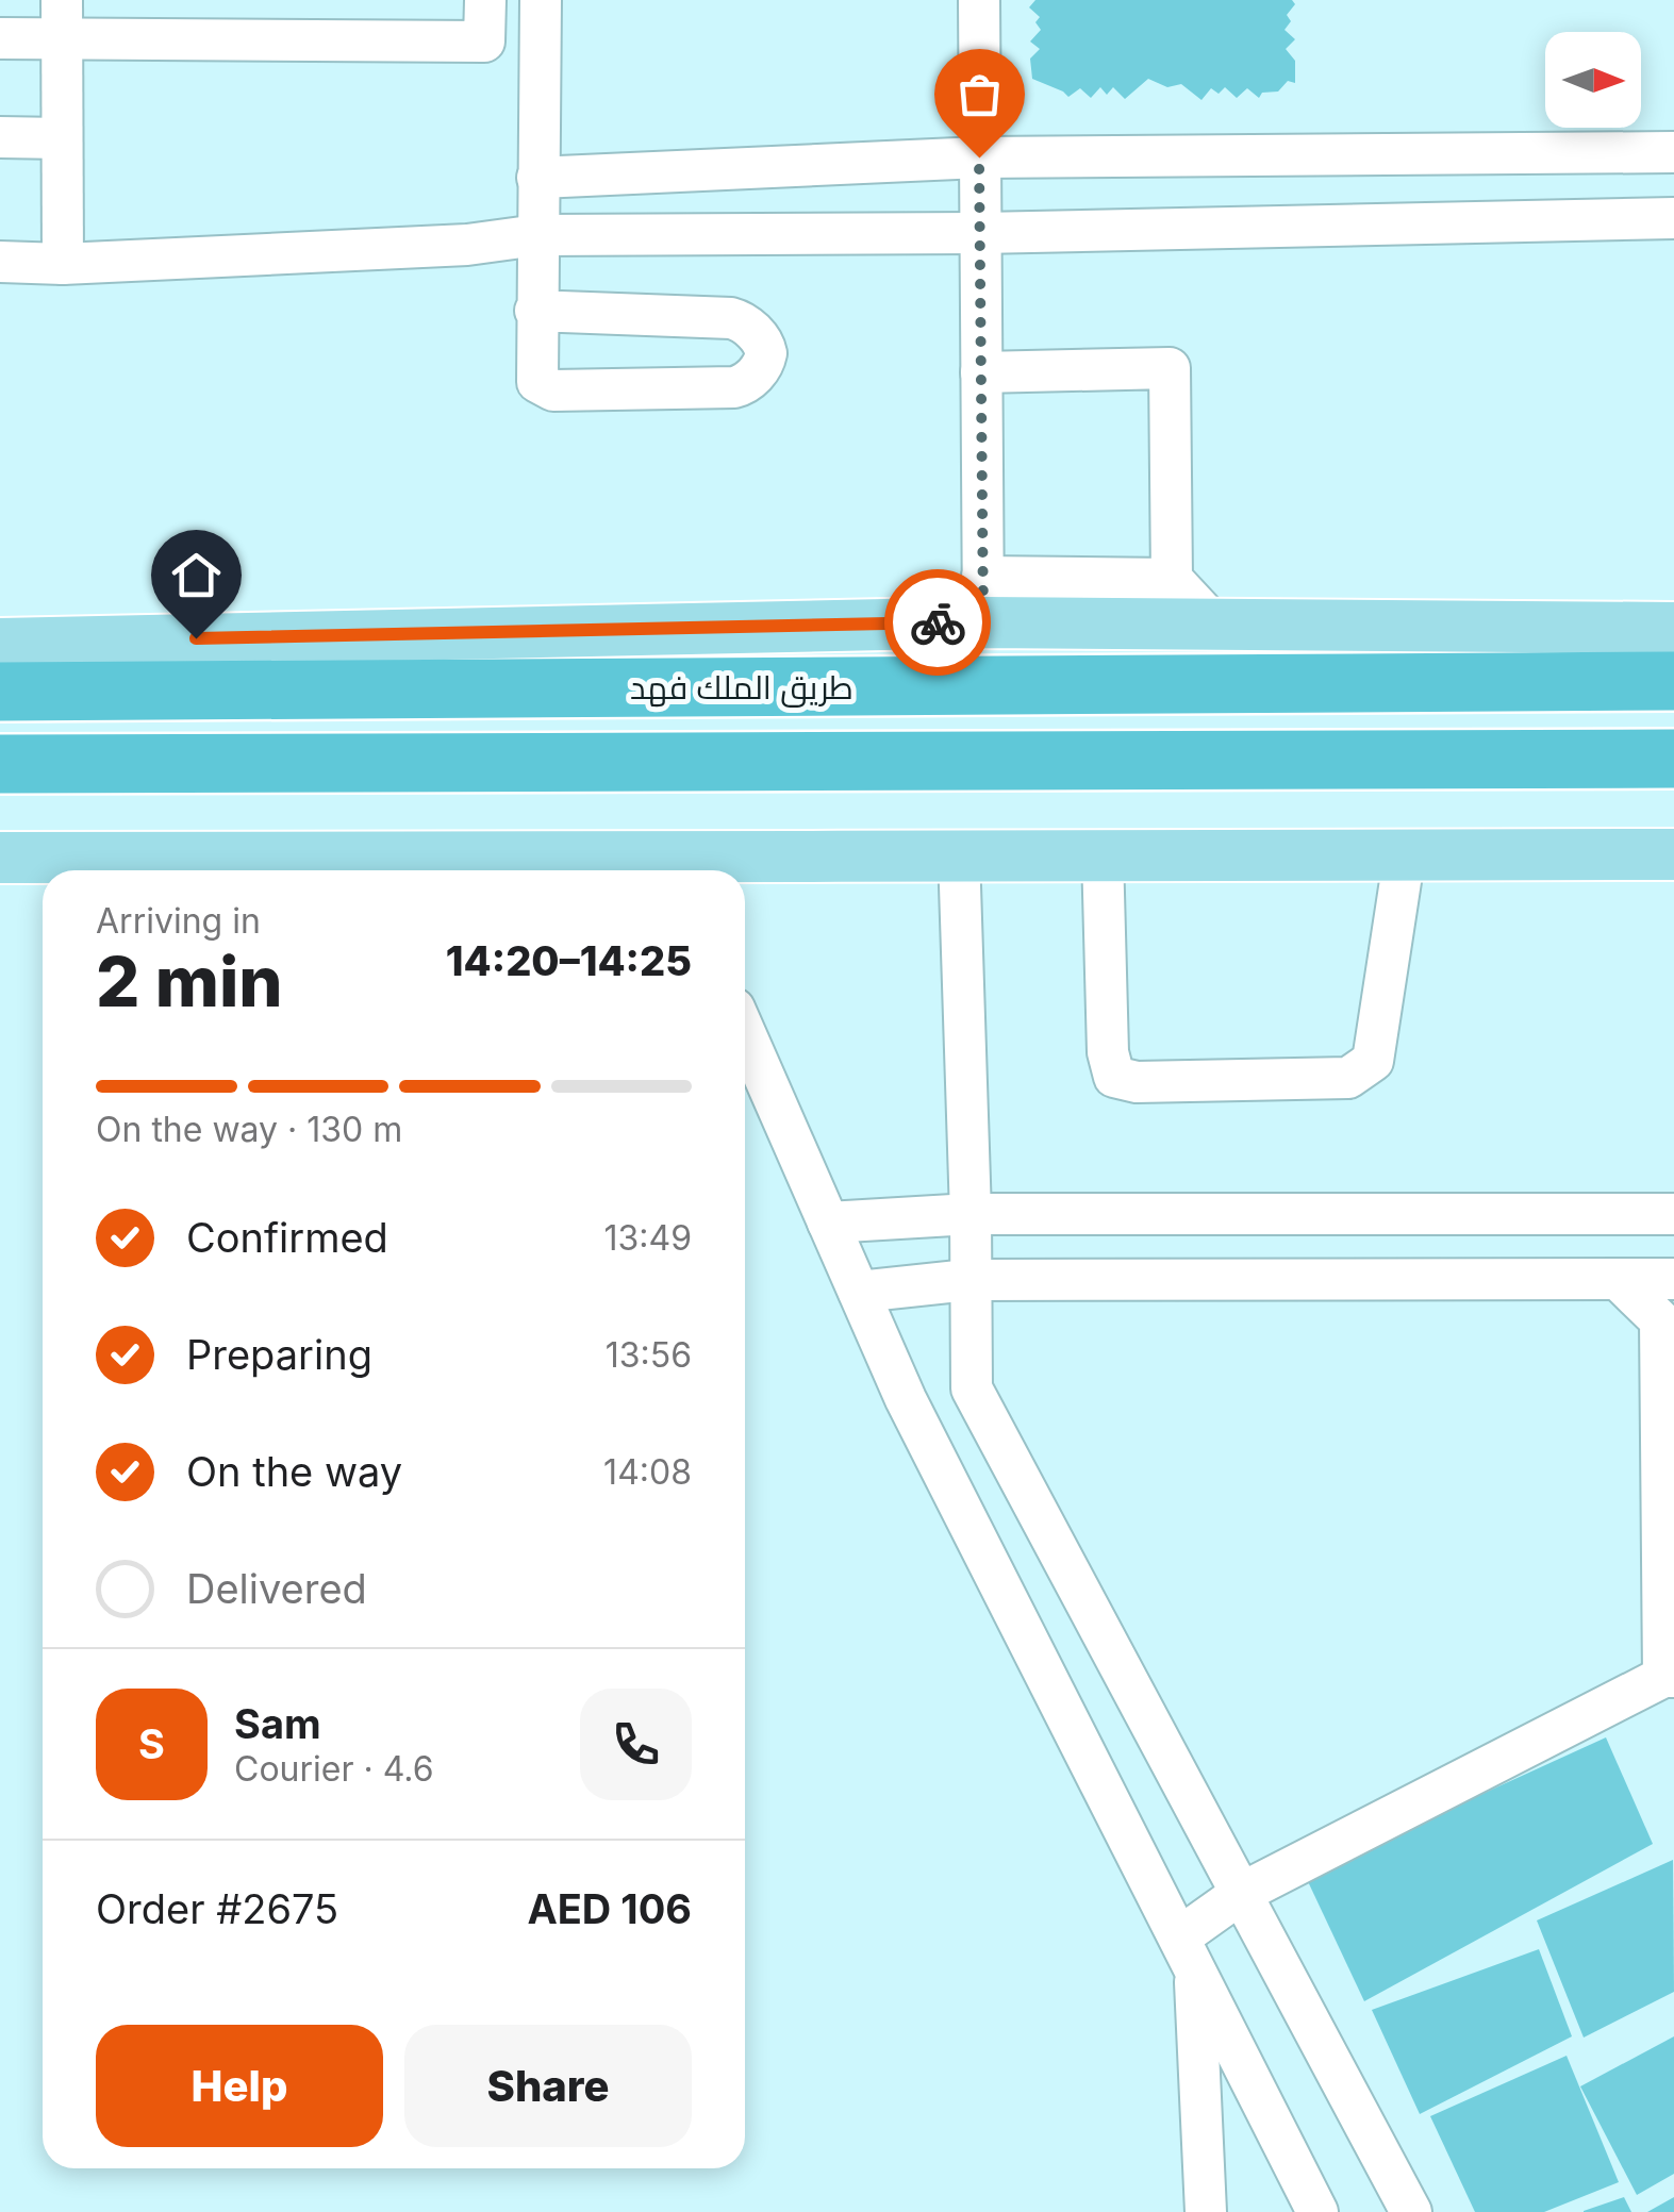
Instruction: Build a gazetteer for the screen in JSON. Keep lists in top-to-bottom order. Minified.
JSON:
{"streets":{"highway":["طريق الملك فهد"]},"north":"right","page":{"heading":["2 min","Arriving in","14:20–14:25"],"panel":["Sam","Courier · 4.6","Order #2675","AED 106"],"bar":"On the way · 130 m","list":[["Confirmed","13:49"],["Preparing","13:56"],["On the way","14:08"],"Delivered"],"round":"S","buttons":["Help","Share"]}}
